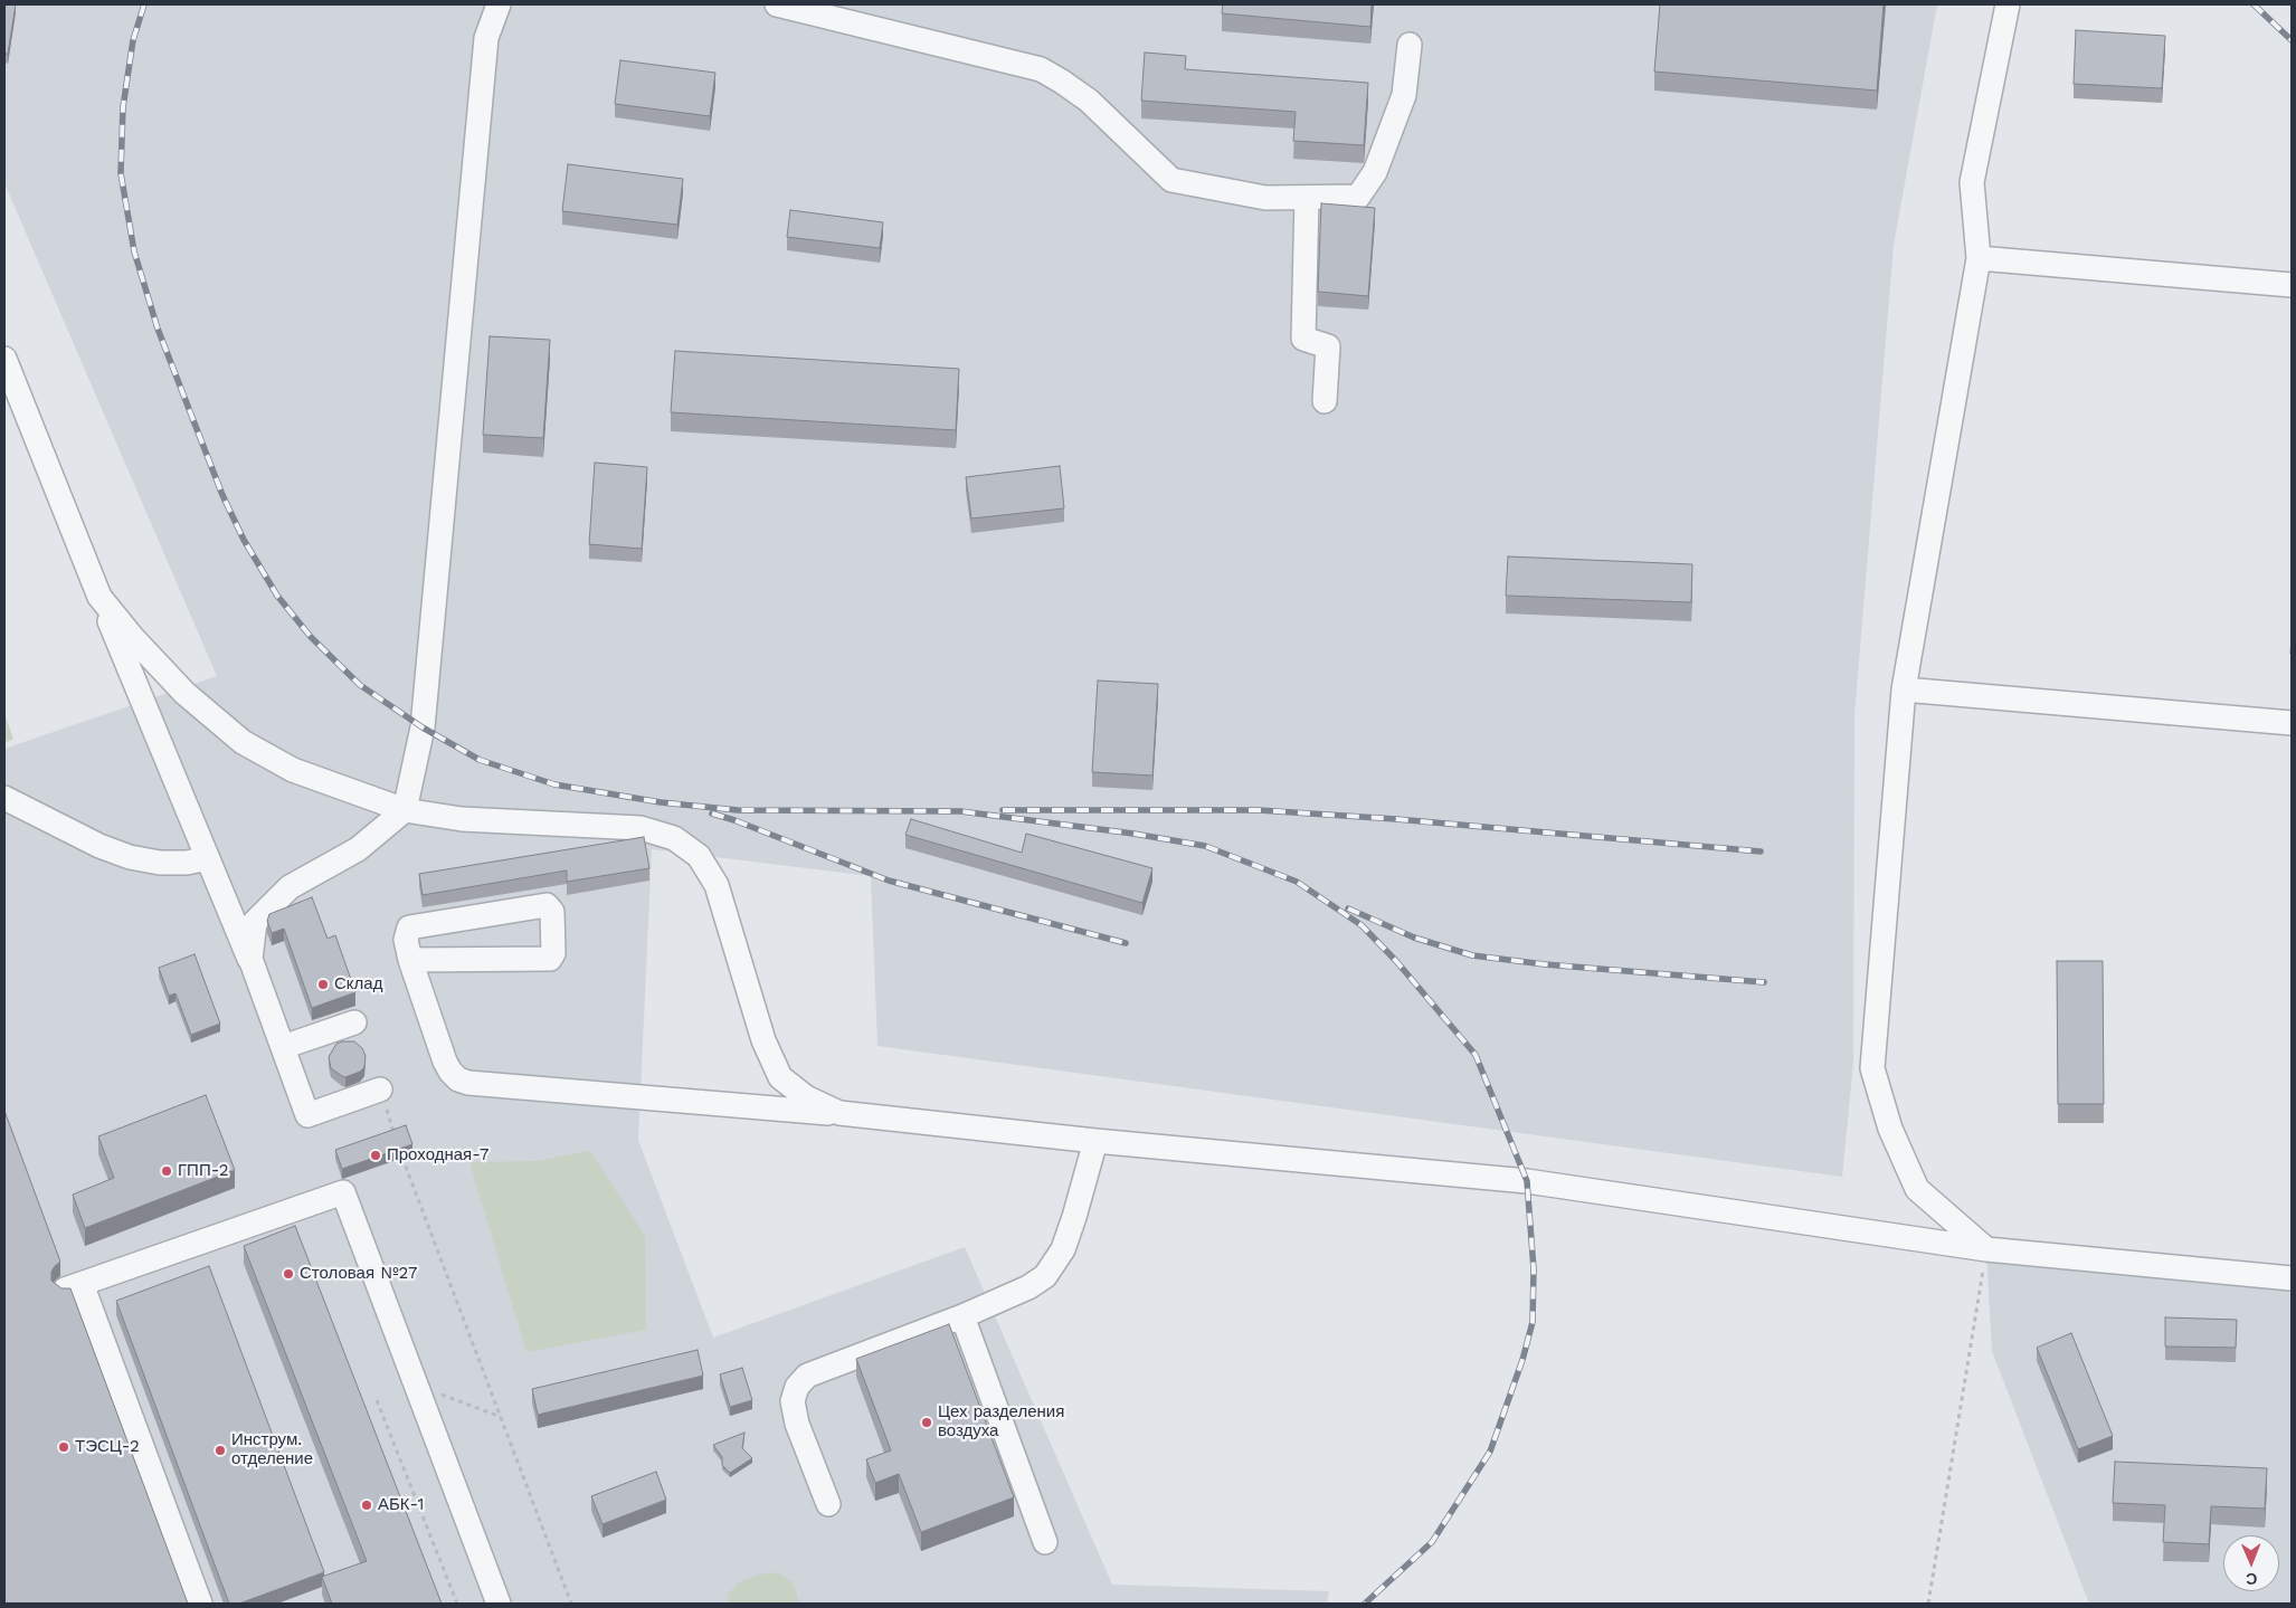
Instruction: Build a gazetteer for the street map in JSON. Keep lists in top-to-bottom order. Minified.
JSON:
{"places":["Склад","Проходная-7","ГПП-2","Столовая №27","Цех разделения воздуха","ТЭСЦ-2","Инструм. отделение","АБК-1"],"north":"bottom"}
